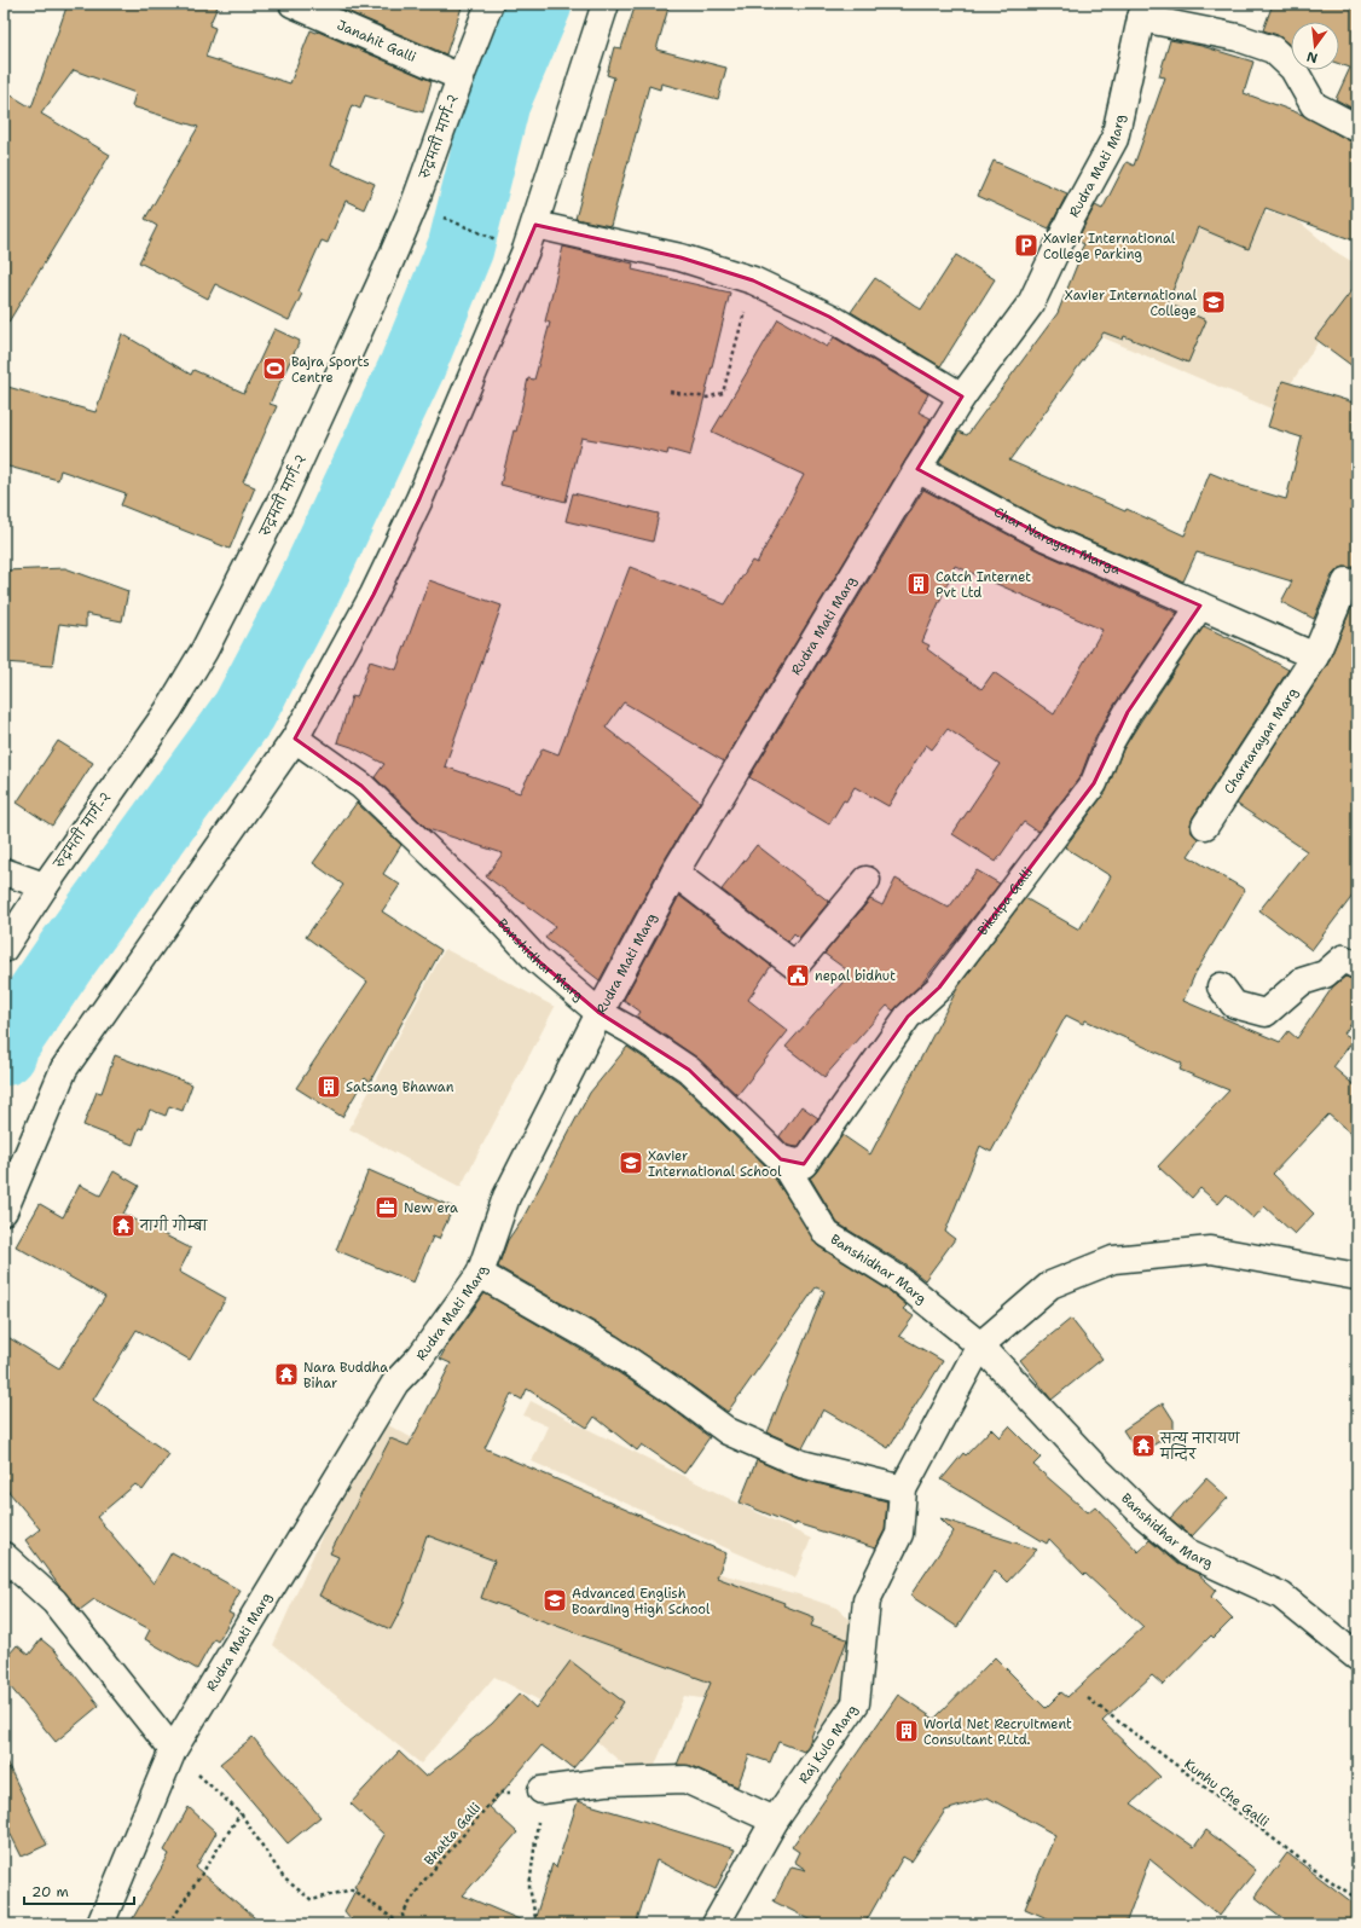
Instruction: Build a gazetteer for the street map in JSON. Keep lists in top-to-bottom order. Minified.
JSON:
{"streets":{"street":["Janahit Galli","रुद्रमती मार्ग-२","Rudra Mati Marg","Char Narayan Marga","Charnarayan Marg","Bikalpa Galli","Banshidhar Marg","Raj Kulo Marg"],"path":["Kunhu Che Galli","Bhatta Galli"]},"crossings":[["Janahit Galli","रुद्रमती मार्ग-२"],["Rudra Mati Marg","Char Narayan Marga"],["Rudra Mati Marg","Banshidhar Marg"],["Char Narayan Marga","Bikalpa Galli"],["Bikalpa Galli","Banshidhar Marg"]],"places":{"parking":["Xavier International College Parking"],"school or university":["Xavier International College","Xavier International School","Advanced English Boarding High School"],"sports":["Bajra Sports Centre"],"building":["Catch Internet Pvt Ltd","Satsang Bhawan","World Net Recruitment Consultant P.Ltd."],"public building":["nepal bidhut"],"office":["New era"],"temple":["नागी गोम्बा","Nara Buddha Bihar","सत्य नारायण मन्दिर"]},"scale_bar":"20 m","north":"bottom"}
